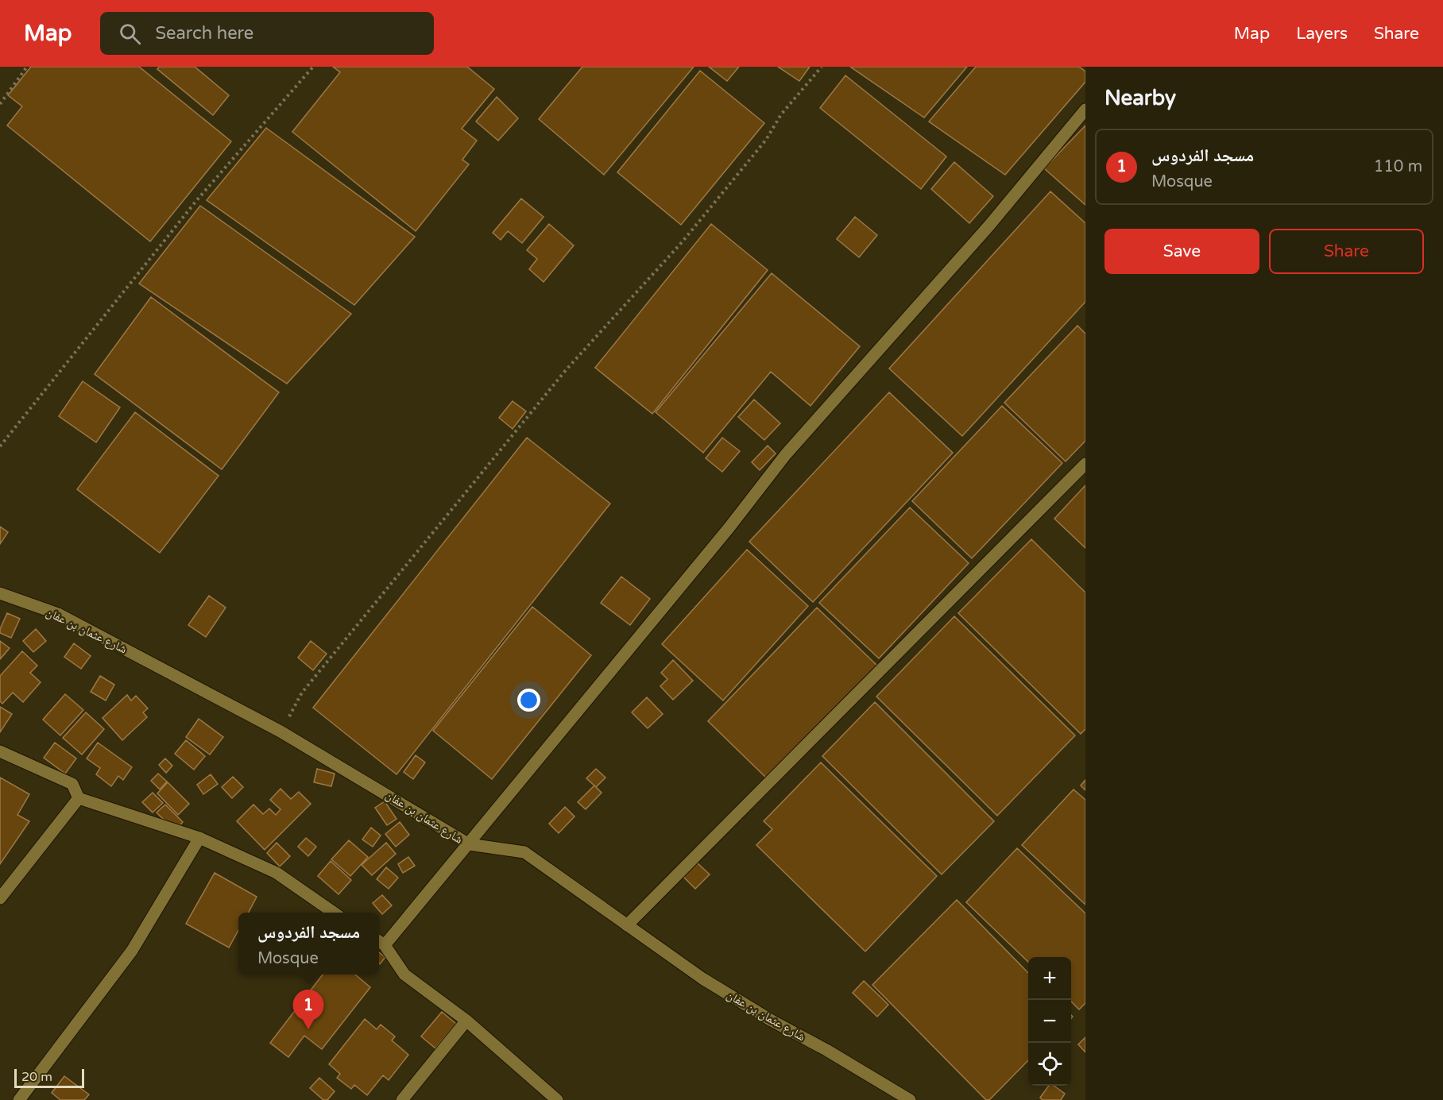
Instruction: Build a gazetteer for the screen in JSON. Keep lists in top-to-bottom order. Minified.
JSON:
{"streets":{"street":["شارع عثمان بن عفان"]},"scale_bar":"20 m","page":{"header":"Map","search":"Search here","nav":["Map","Layers","Share"],"heading":"Nearby","list":[{"mark":"1","name":"مسجد الفردوس","note":"Mosque","value":"110 m"}],"buttons":["Save","Share"],"popup":["مسجد الفردوس","Mosque"],"map_buttons":["+","−"],"pins":"1","scale":"20 m"}}
